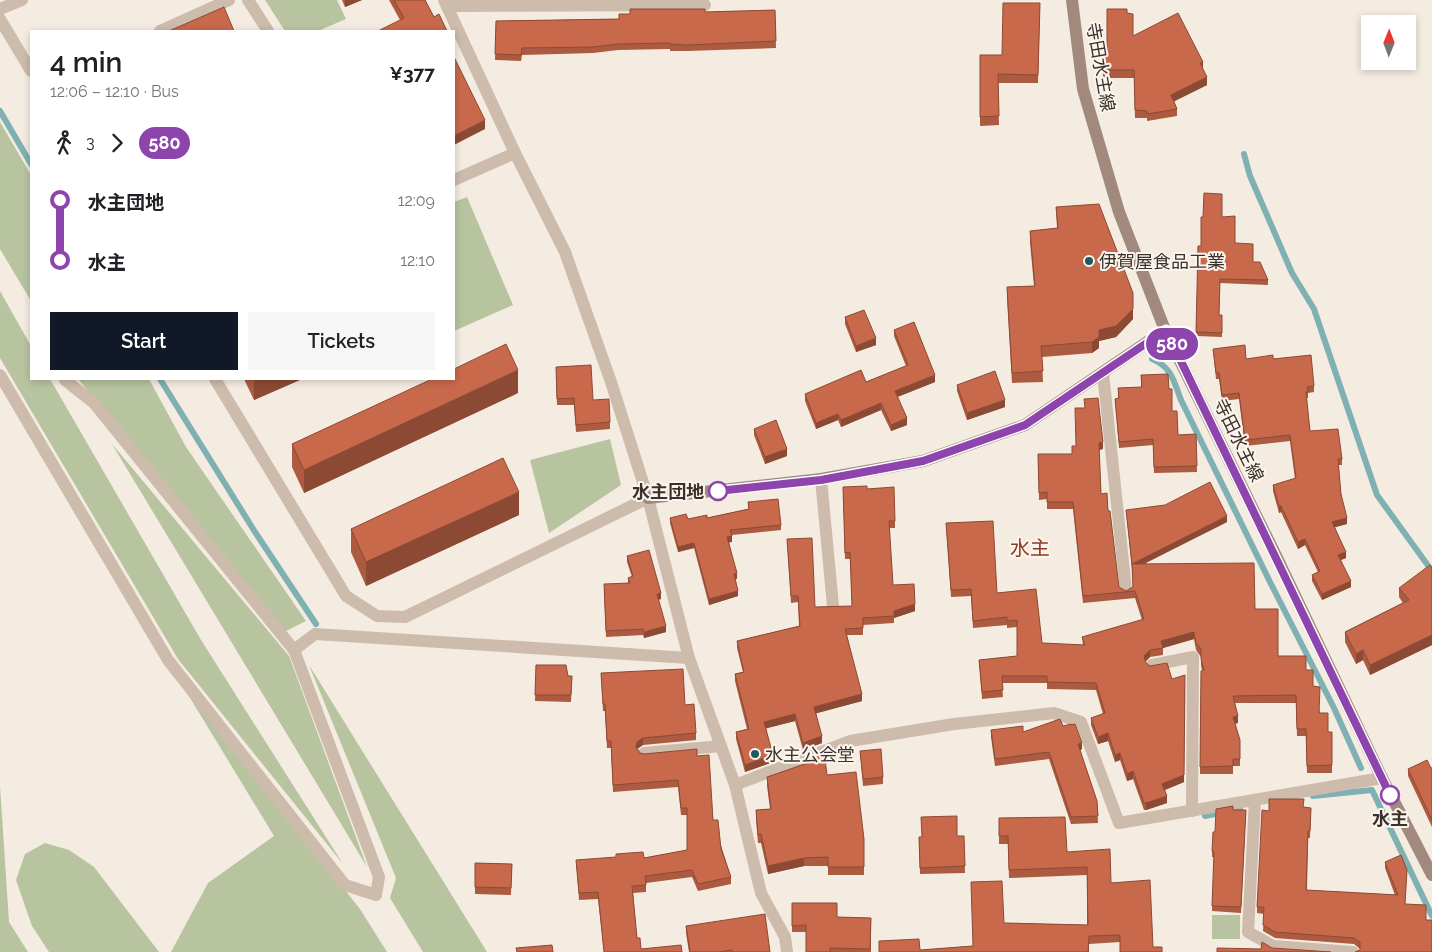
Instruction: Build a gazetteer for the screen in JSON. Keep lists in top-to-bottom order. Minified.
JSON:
{"streets":{"main road":["寺田水主線"]},"districts":["水主"],"places":["伊賀屋食品工業","水主団地","水主公会堂","水主"],"lines":["bus line 580"],"north":"top","page":{"on_map":"580","heading":["4 min","12:06 – 12:10 · Bus","¥377"],"legs":["3","580"],"list":[{"name":"水主団地","value":"12:09"},{"name":"水主","value":"12:10"}],"buttons":["Start","Tickets"]}}
